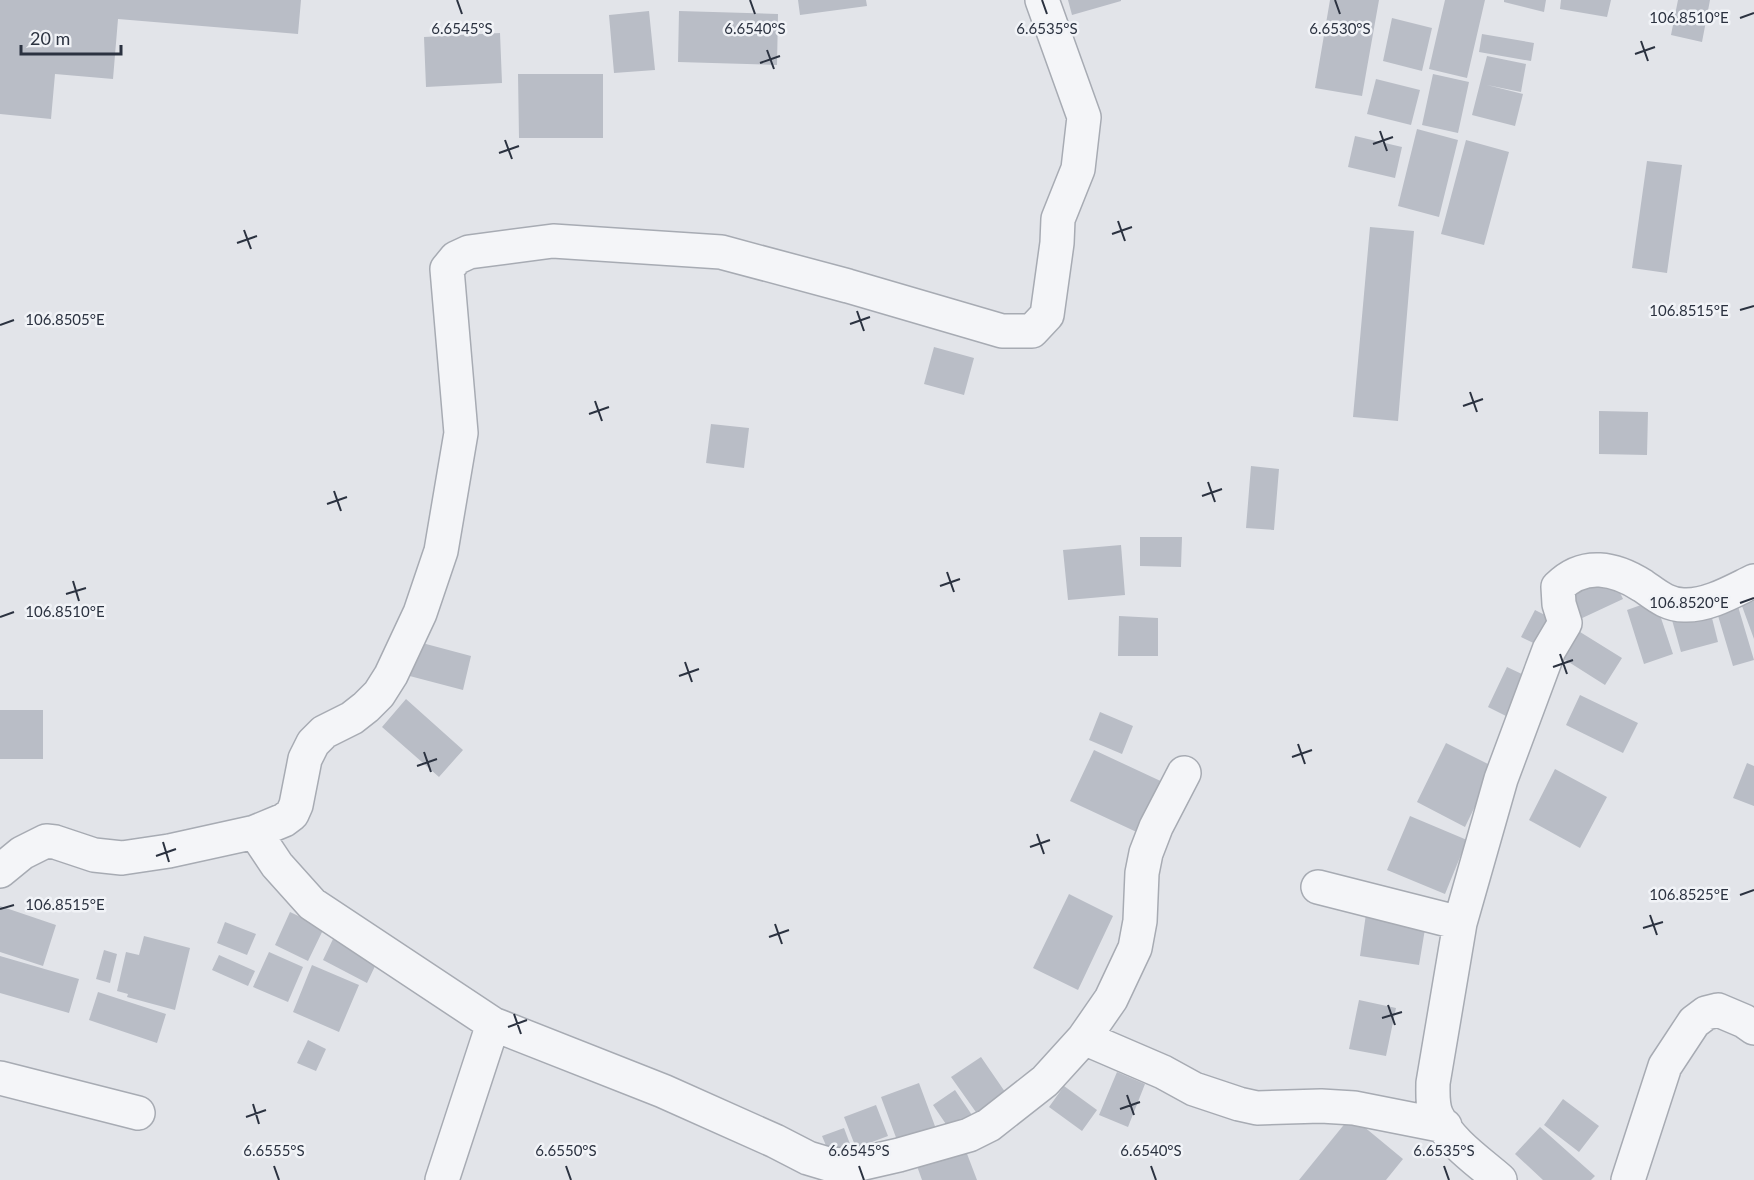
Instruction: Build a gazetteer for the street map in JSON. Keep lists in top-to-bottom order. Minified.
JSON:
{"scale_bar":"20 m","coordinates":["106.8510°E","6.6545°S","6.6535°S","6.6530°S","6.6540°S","106.8515°E","106.8505°E","106.8520°E","106.8525°E","6.6555°S","6.6550°S"]}
